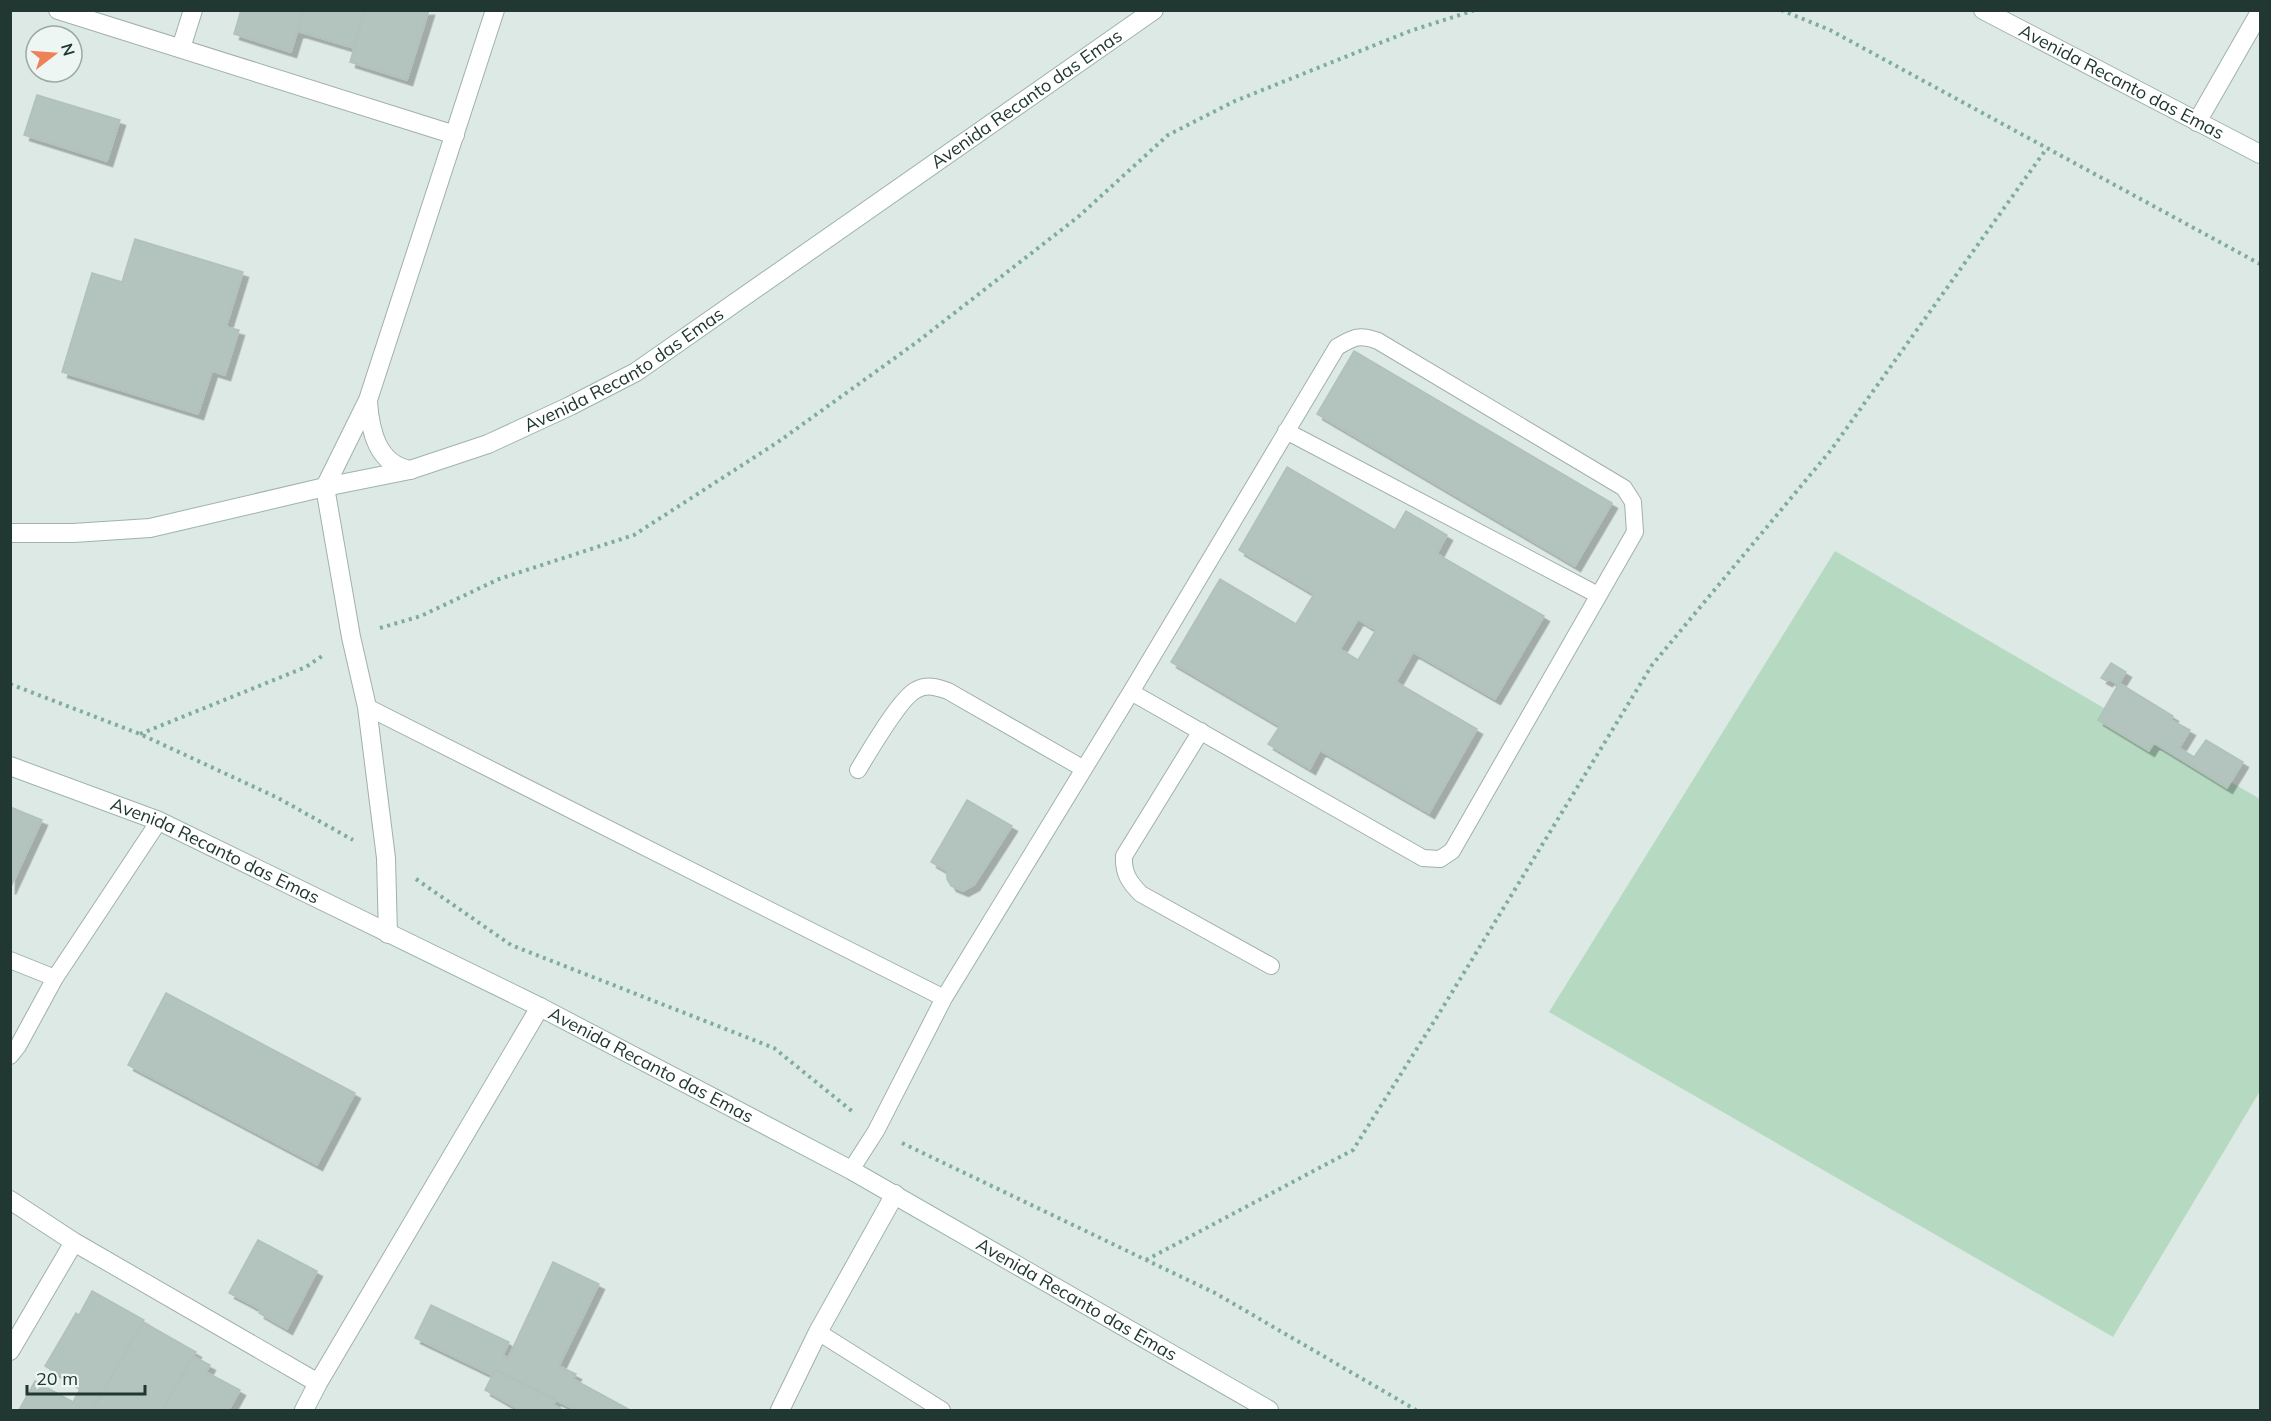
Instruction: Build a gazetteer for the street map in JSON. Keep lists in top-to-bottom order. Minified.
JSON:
{"streets":{"main road":["Avenida Recanto das Emas"]},"scale_bar":"20 m","north":"right"}
